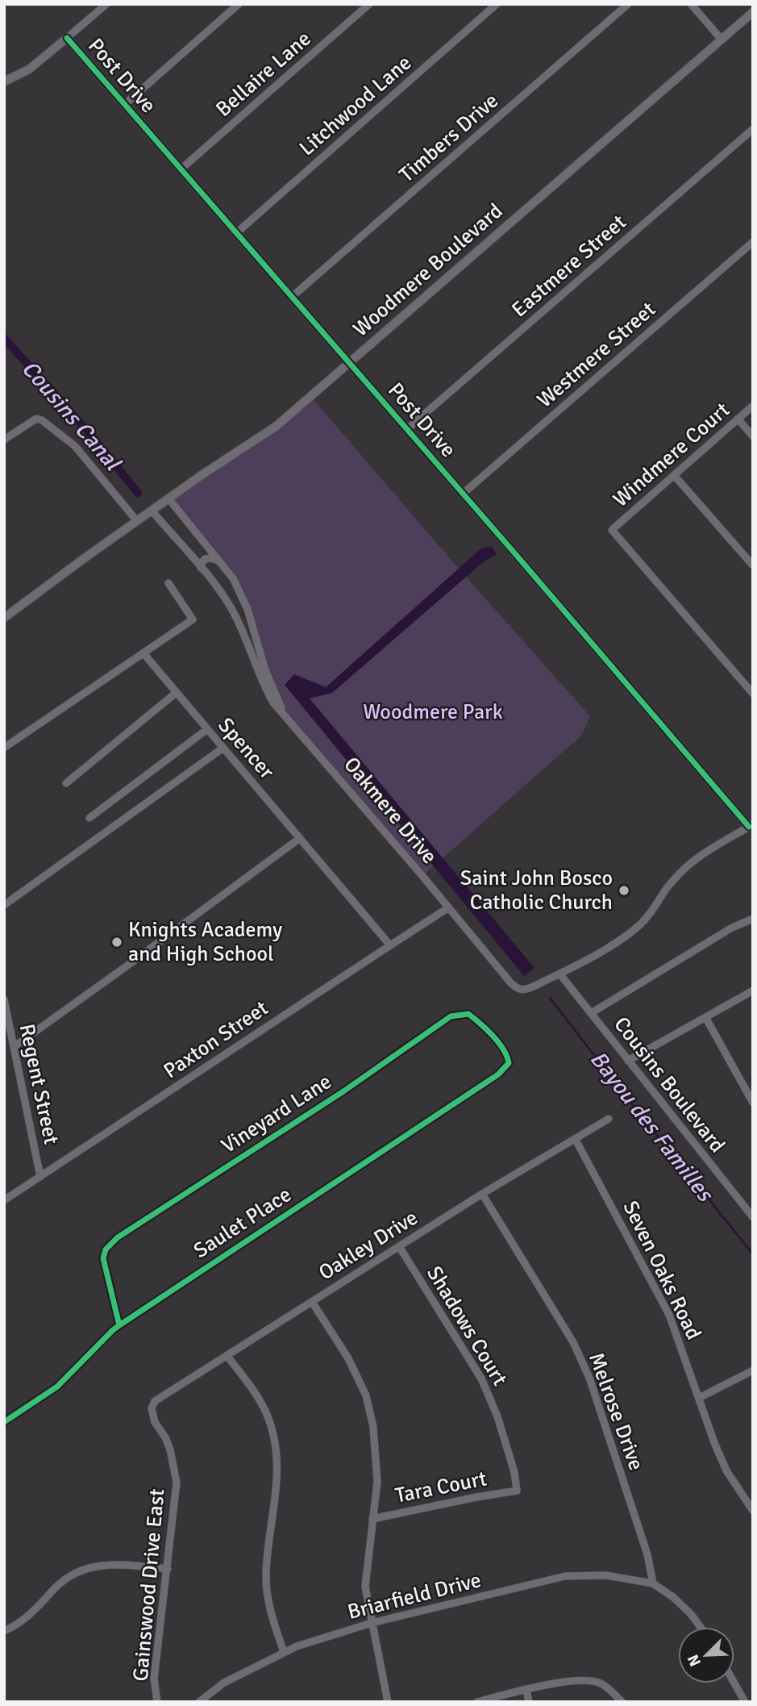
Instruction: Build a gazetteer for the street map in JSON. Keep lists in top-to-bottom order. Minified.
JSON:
{"streets":{"street":["Bellaire Lane","Post Drive","Litchwood Lane","Timbers Drive","Eastmere Street","Woodmere Boulevard","Westmere Street","Windmere Court","Spencer","Oakmere Drive","Paxton Street","Regent Street","Cousins Boulevard","Vineyard Lane","Saulet Place","Oakley Drive","Seven Oaks Road","Shadows Court","Melrose Drive","Tara Court","Gainswood Drive East","Briarfield Drive"]},"crossings":[["Bellaire Lane","Post Drive"],["Post Drive","Litchwood Lane"],["Post Drive","Timbers Drive"],["Post Drive","Eastmere Street"],["Post Drive","Woodmere Boulevard"],["Post Drive","Westmere Street"],["Post Drive","Oakmere Drive"],["Woodmere Boulevard","Oakmere Drive"],["Spencer","Paxton Street"],["Oakmere Drive","Paxton Street"],["Oakmere Drive","Cousins Boulevard"],["Paxton Street","Regent Street"],["Vineyard Lane","Saulet Place"],["Oakley Drive","Seven Oaks Road"],["Oakley Drive","Shadows Court"],["Oakley Drive","Melrose Drive"],["Oakley Drive","Gainswood Drive East"],["Shadows Court","Tara Court"],["Melrose Drive","Briarfield Drive"]],"water":["Cousins Canal","Bayou des Familles"],"parks":["Woodmere Park"],"places":["Saint John Bosco Catholic Church","Knights Academy and High School"],"north":"bottom left"}
